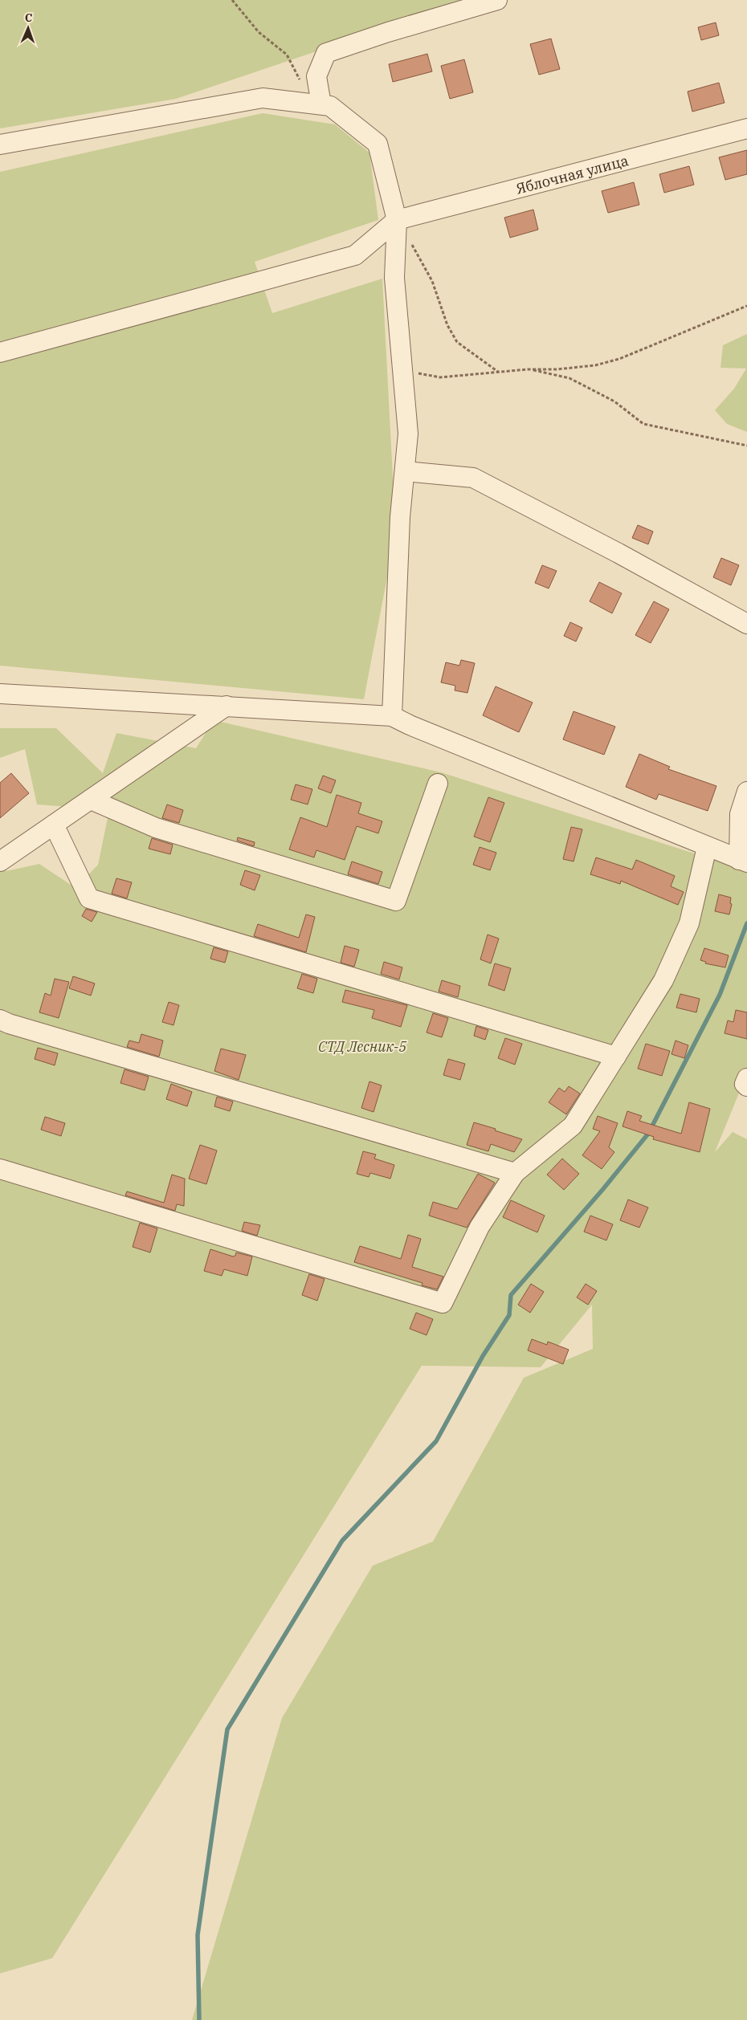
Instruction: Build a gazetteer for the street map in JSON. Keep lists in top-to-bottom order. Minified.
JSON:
{"streets":{"street":["Яблочная улица"]},"parks":["СТД Лесник-5"],"north":"top"}
